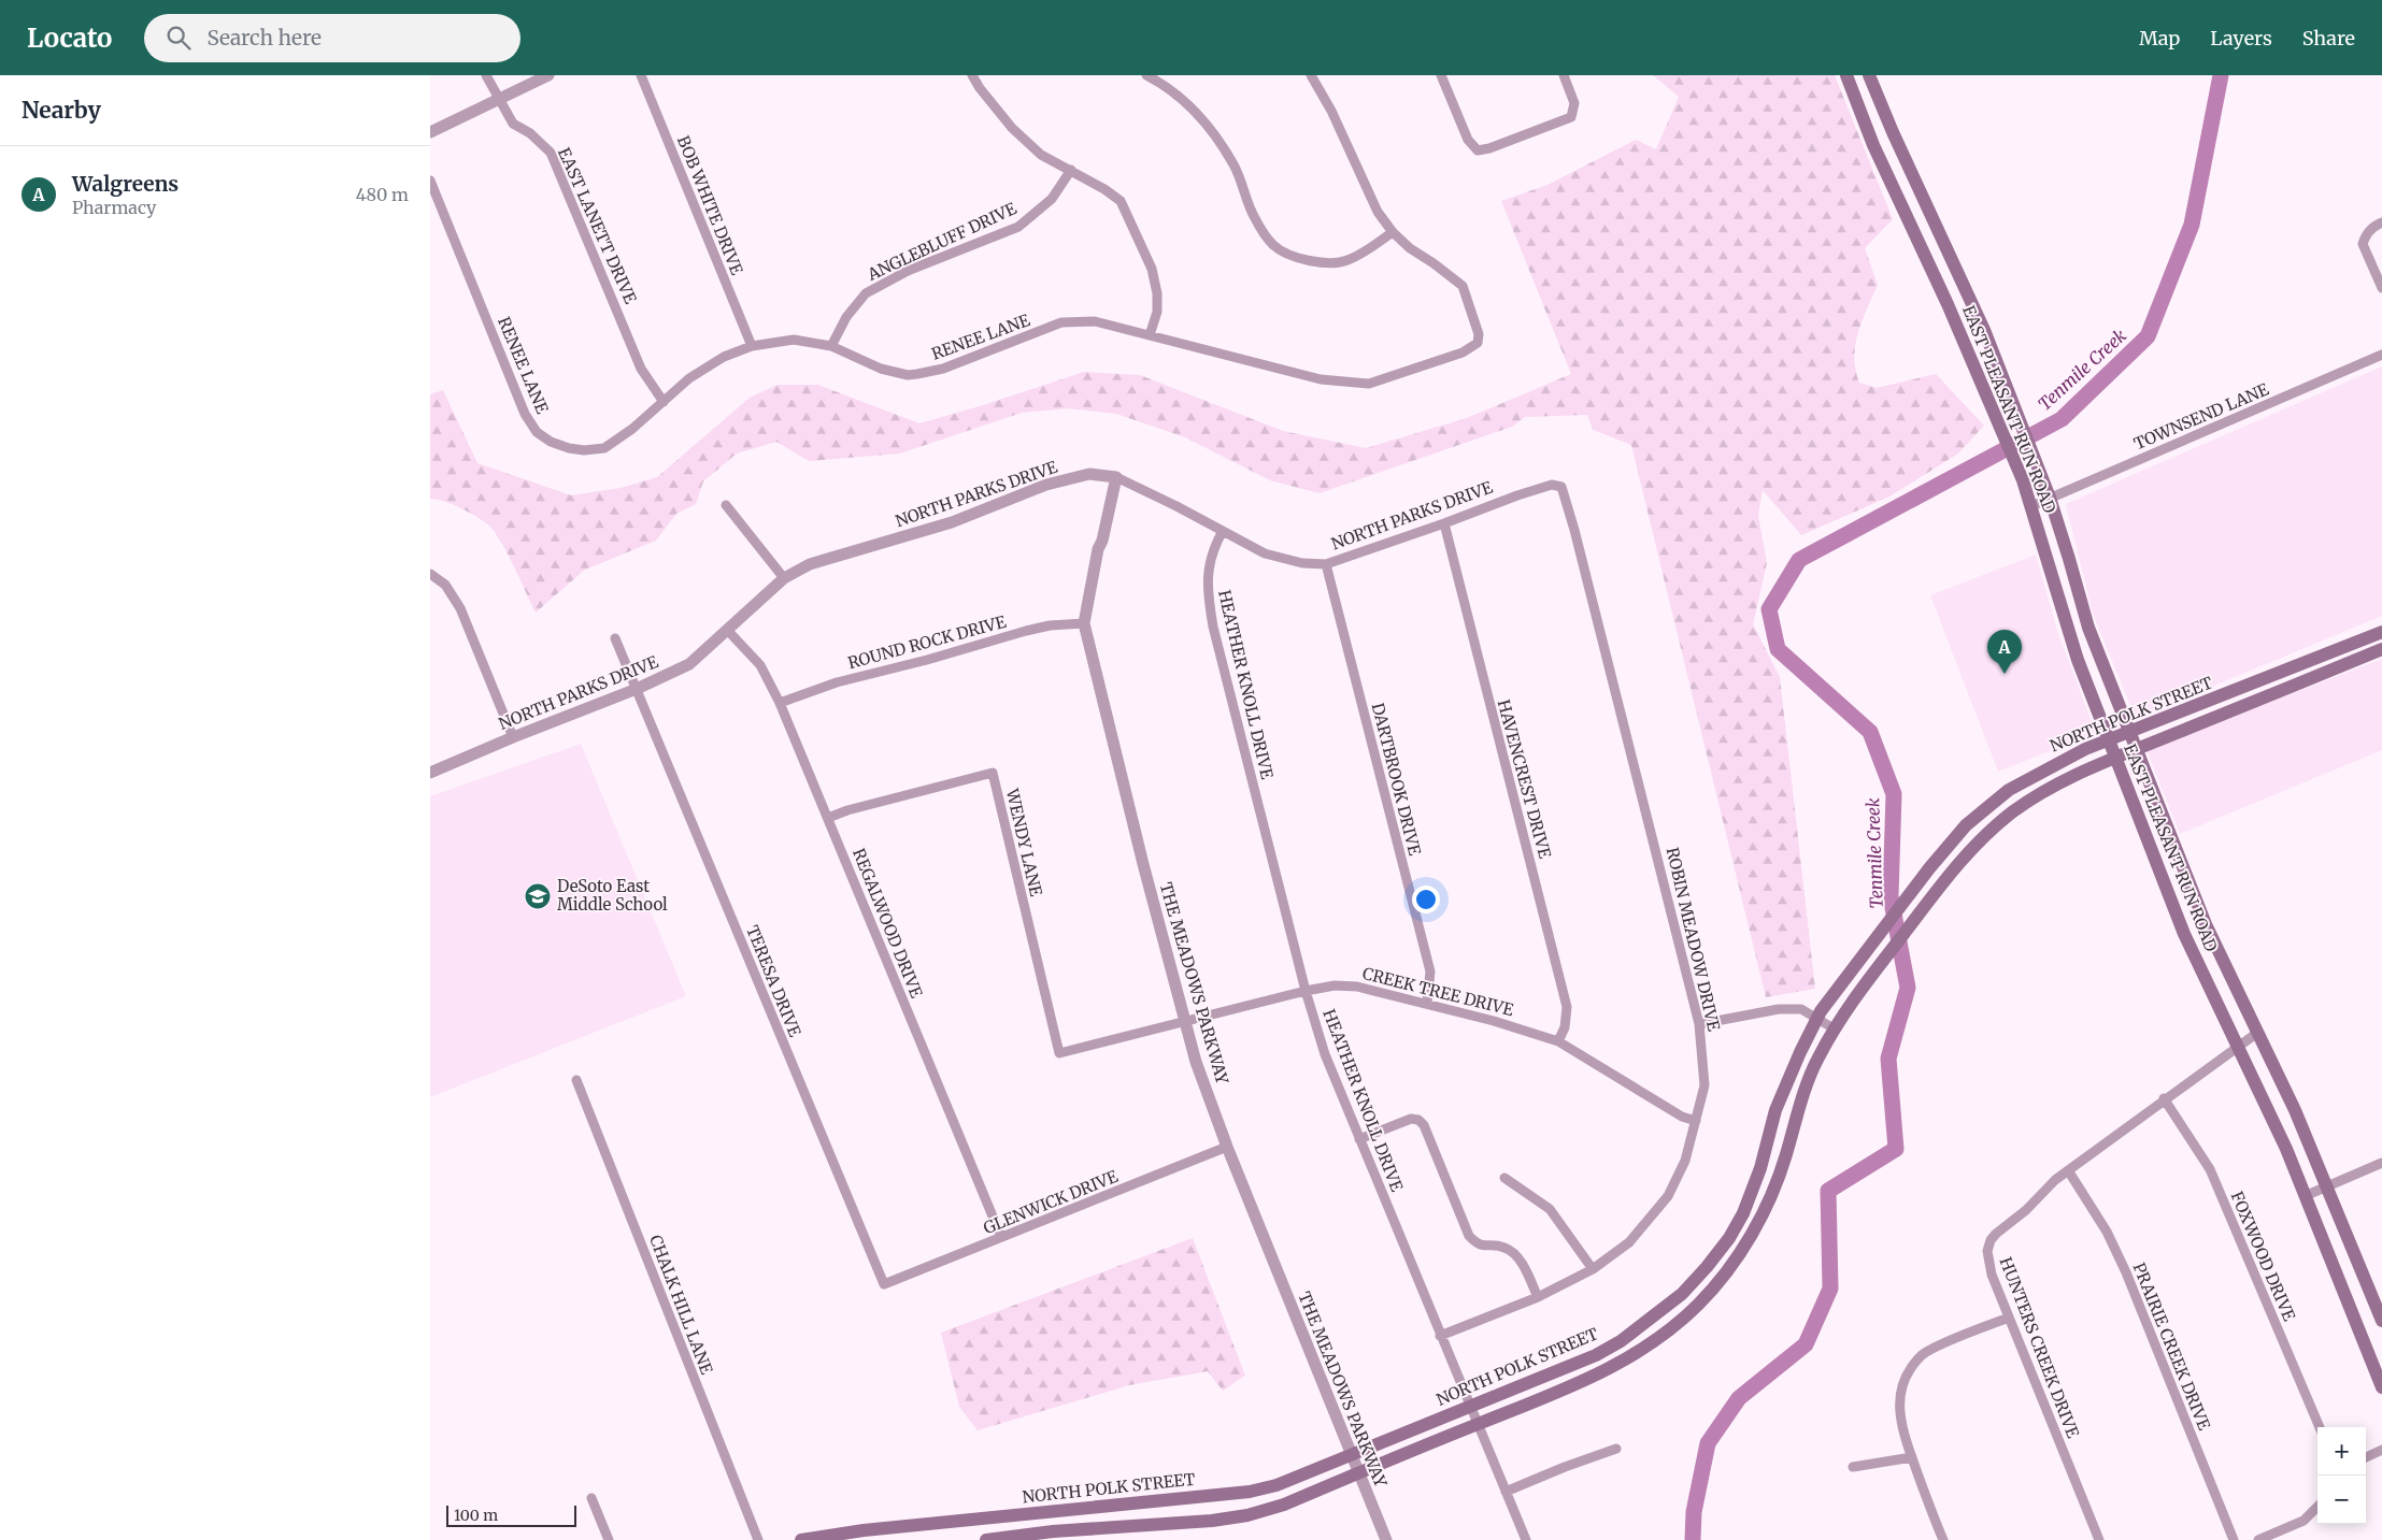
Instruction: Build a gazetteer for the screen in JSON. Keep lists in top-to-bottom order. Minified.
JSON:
{"streets":{"main road":["EAST PLEASANT RUN ROAD","NORTH POLK STREET"],"street":["BOB WHITE DRIVE","EAST LANETT DRIVE","ANGLEBLUFF DRIVE","RENEE LANE","TOWNSEND LANE","NORTH PARKS DRIVE","ROUND ROCK DRIVE","HEATHER KNOLL DRIVE","DARTBROOK DRIVE","HAVENCREST DRIVE","WENDY LANE","REGALWOOD DRIVE","ROBIN MEADOW DRIVE","TERESA DRIVE","THE MEADOWS PARKWAY","CREEK TREE DRIVE","GLENWICK DRIVE","FOXWOOD DRIVE","CHALK HILL LANE","PRAIRIE CREEK DRIVE","HUNTERS CREEK DRIVE"]},"crossings":[["BOB WHITE DRIVE","RENEE LANE"],["EAST LANETT DRIVE","RENEE LANE"],["ANGLEBLUFF DRIVE","RENEE LANE"],["EAST PLEASANT RUN ROAD","TOWNSEND LANE"],["EAST PLEASANT RUN ROAD","NORTH POLK STREET"],["EAST PLEASANT RUN ROAD","HUNTERS CREEK DRIVE"],["NORTH PARKS DRIVE","HEATHER KNOLL DRIVE"],["NORTH PARKS DRIVE","DARTBROOK DRIVE"],["NORTH PARKS DRIVE","HAVENCREST DRIVE"],["NORTH PARKS DRIVE","REGALWOOD DRIVE"],["NORTH PARKS DRIVE","ROBIN MEADOW DRIVE"],["NORTH PARKS DRIVE","TERESA DRIVE"],["NORTH PARKS DRIVE","THE MEADOWS PARKWAY"],["ROUND ROCK DRIVE","REGALWOOD DRIVE"],["ROUND ROCK DRIVE","THE MEADOWS PARKWAY"],["HEATHER KNOLL DRIVE","NORTH POLK STREET"],["HEATHER KNOLL DRIVE","ROBIN MEADOW DRIVE"],["HEATHER KNOLL DRIVE","CREEK TREE DRIVE"],["NORTH POLK STREET","THE MEADOWS PARKWAY"],["DARTBROOK DRIVE","CREEK TREE DRIVE"],["HAVENCREST DRIVE","CREEK TREE DRIVE"],["WENDY LANE","REGALWOOD DRIVE"],["WENDY LANE","CREEK TREE DRIVE"],["REGALWOOD DRIVE","GLENWICK DRIVE"],["ROBIN MEADOW DRIVE","CREEK TREE DRIVE"],["TERESA DRIVE","GLENWICK DRIVE"],["THE MEADOWS PARKWAY","CREEK TREE DRIVE"],["THE MEADOWS PARKWAY","GLENWICK DRIVE"],["FOXWOOD DRIVE","HUNTERS CREEK DRIVE"],["PRAIRIE CREEK DRIVE","HUNTERS CREEK DRIVE"]],"water":["Tenmile Creek"],"places":{"school or university":["DeSoto East Middle School"]},"scale_bar":"100 m","page":{"header":"Locato","search":"Search here","nav":["Map","Layers","Share"],"heading":"Nearby","list":[{"mark":"A","name":"Walgreens","note":"Pharmacy","value":"480 m"}],"pins":"A","map_buttons":["+","−"],"scale":"100 m"}}
